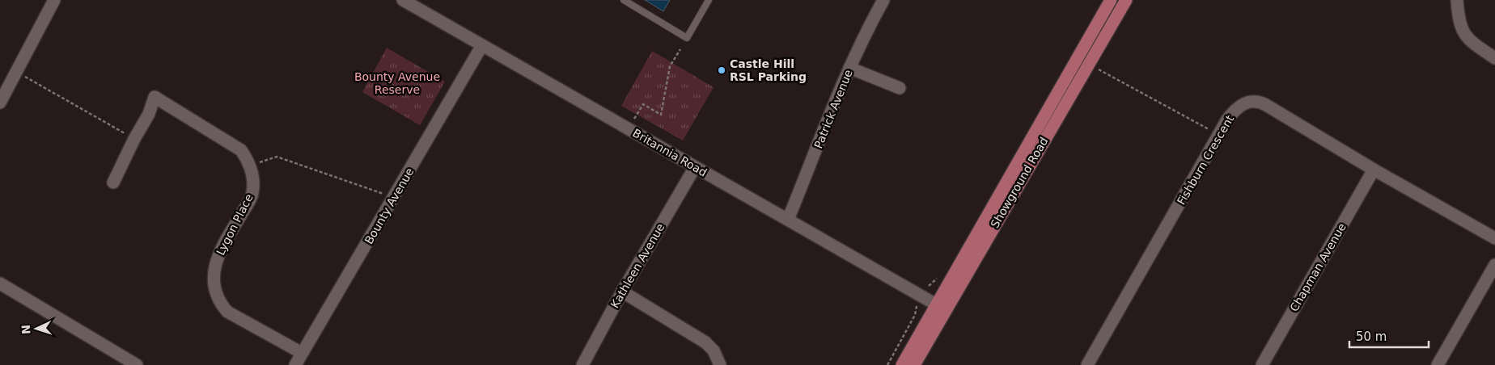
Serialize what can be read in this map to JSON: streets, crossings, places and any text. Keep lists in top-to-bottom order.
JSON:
{
  "streets": {
    "main road": ["Showground Road"],
    "street": [
      "Patrick Avenue",
      "Britannia Road",
      "Fishburn Crescent",
      "Bounty Avenue",
      "Lygon Place",
      "Kathleen Avenue",
      "Chapman Avenue"
    ]
  },
  "crossings": [
    ["Patrick Avenue", "Britannia Road"],
    ["Britannia Road", "Showground Road"],
    ["Britannia Road", "Bounty Avenue"],
    ["Britannia Road", "Kathleen Avenue"],
    ["Fishburn Crescent", "Chapman Avenue"],
    ["Bounty Avenue", "Lygon Place"]
  ],
  "parks": ["Bounty Avenue Reserve"],
  "places": ["Castle Hill RSL Parking"],
  "scale_bar": "50 m",
  "north": "left"
}
